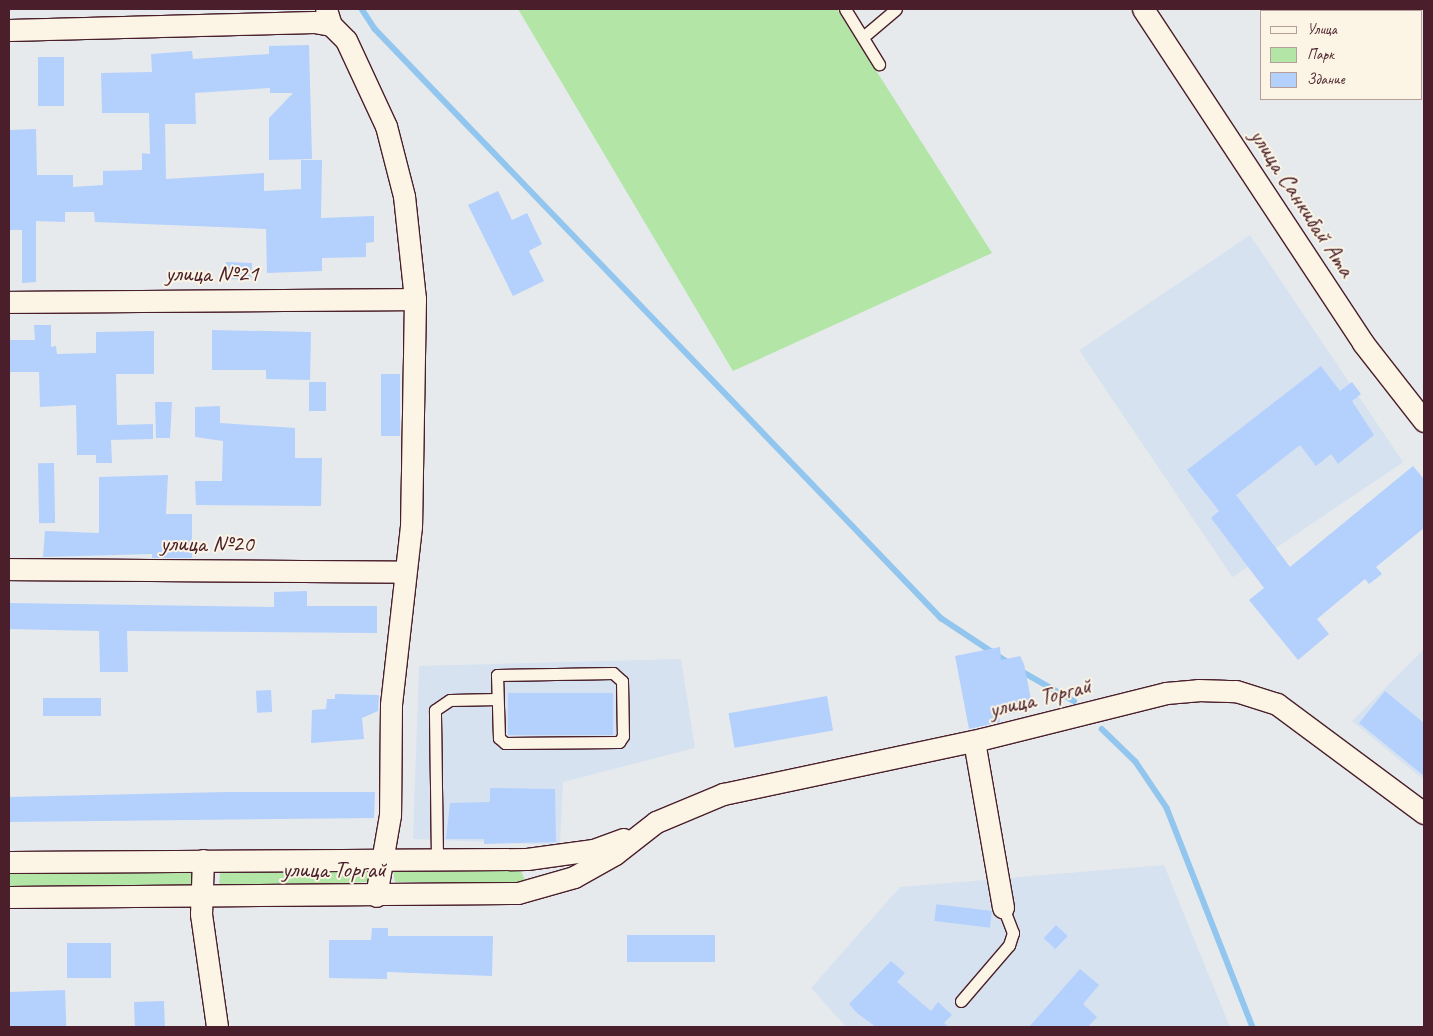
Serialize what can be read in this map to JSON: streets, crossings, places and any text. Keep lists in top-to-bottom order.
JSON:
{
  "streets": {
    "street": [
      "улица Санкибай Ата",
      "улица №21",
      "улица №20",
      "улица Торгай"
    ]
  },
  "legend": ["Улица", "Парк", "Здание"]
}
